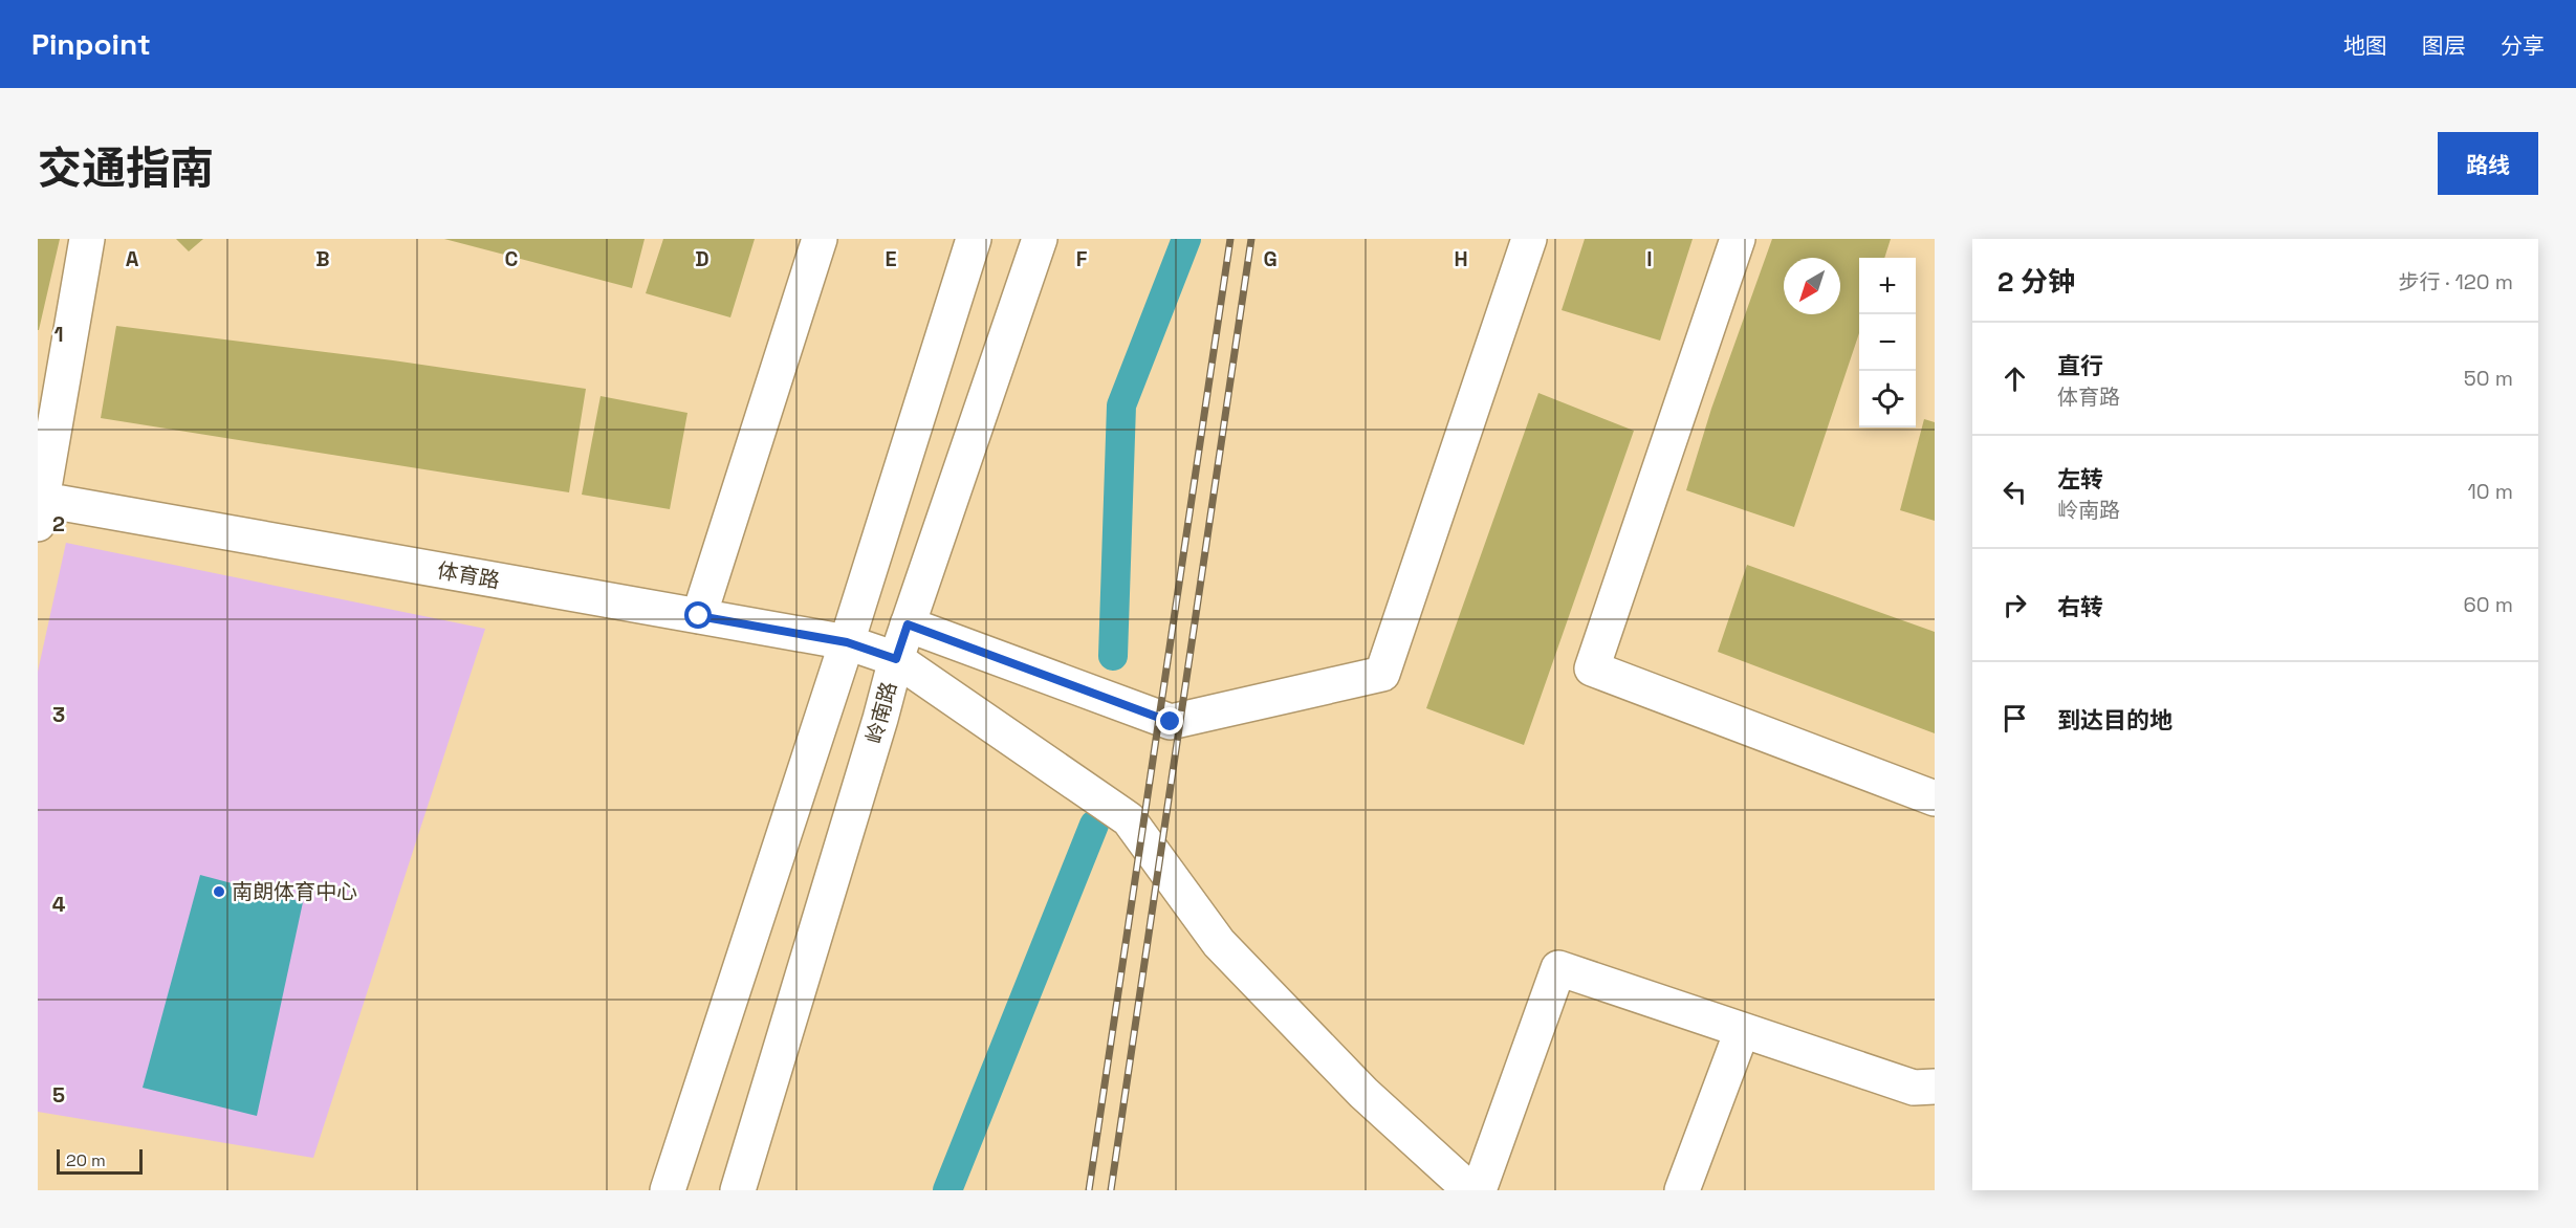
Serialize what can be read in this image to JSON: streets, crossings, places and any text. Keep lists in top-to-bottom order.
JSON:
{
  "streets": {
    "street": ["体育路", "岭南路"]
  },
  "crossings": [
    ["体育路", "岭南路"]
  ],
  "places": ["南朗体育中心"],
  "scale_bar": "20 m",
  "north": "bottom left",
  "page": {
    "header": "Pinpoint",
    "nav": ["地图", "图层", "分享"],
    "title": "交通指南",
    "buttons": "路线",
    "heading": ["2 分钟", "步行 · 120 m"],
    "map_buttons": ["+", "−"],
    "list": [
      ["直行", "体育路", "50 m"],
      ["左转", "岭南路", "10 m"],
      ["右转", "60 m"],
      "到达目的地"
    ],
    "scale": "20 m"
  },
  "grid": {
    "columns": [
      "A",
      "B",
      "C",
      "D",
      "E",
      "F",
      "G",
      "H",
      "I"
    ],
    "rows": [
      "1",
      "2",
      "3",
      "4",
      "5"
    ]
  }
}
